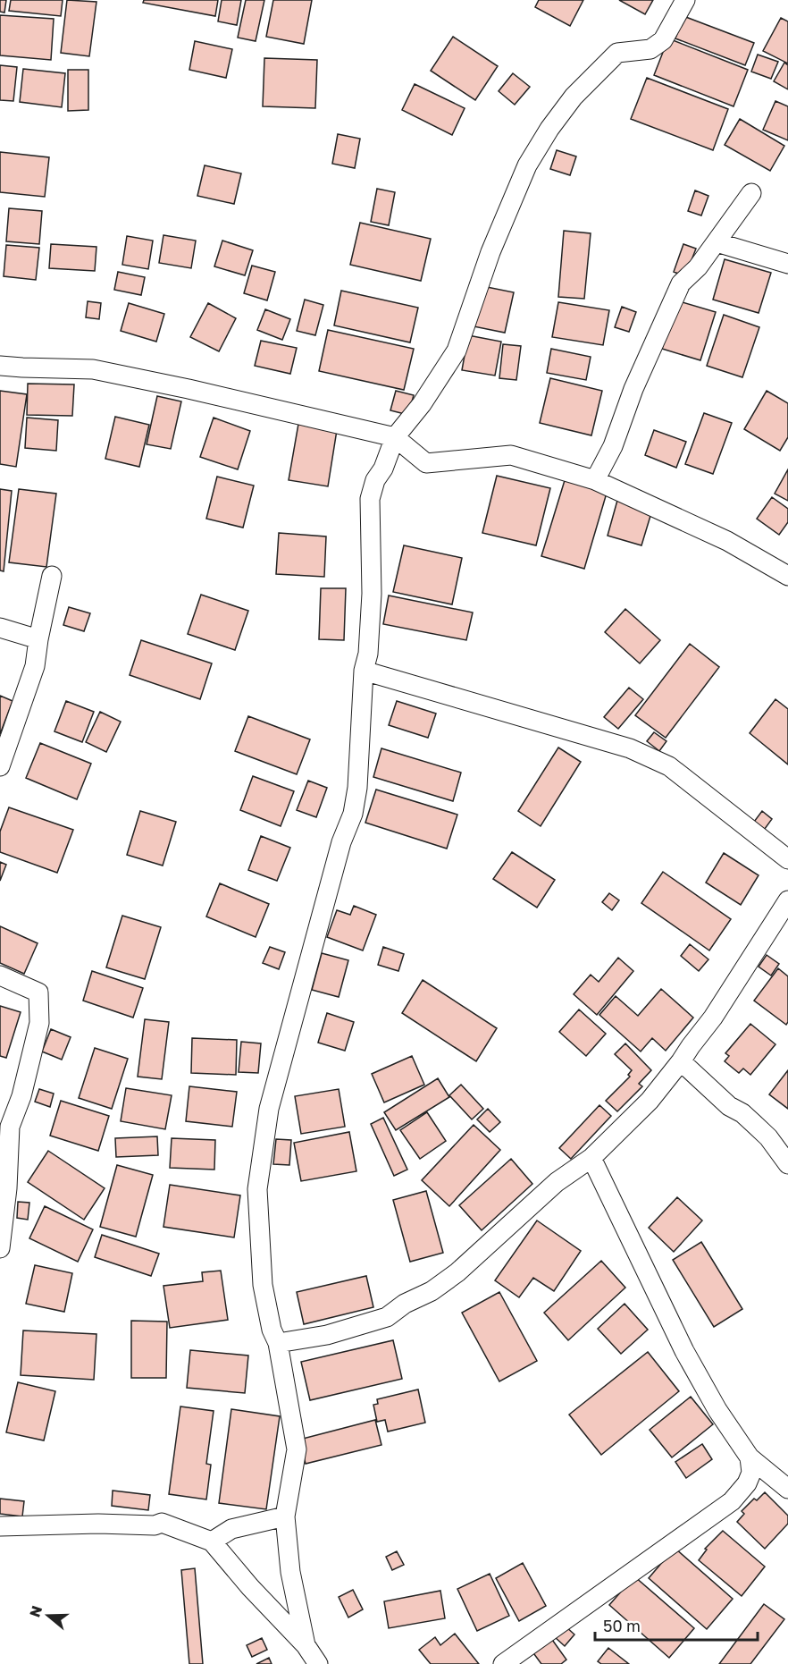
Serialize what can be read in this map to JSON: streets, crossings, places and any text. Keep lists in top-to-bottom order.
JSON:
{
  "scale_bar": "50 m",
  "north": "left"
}
